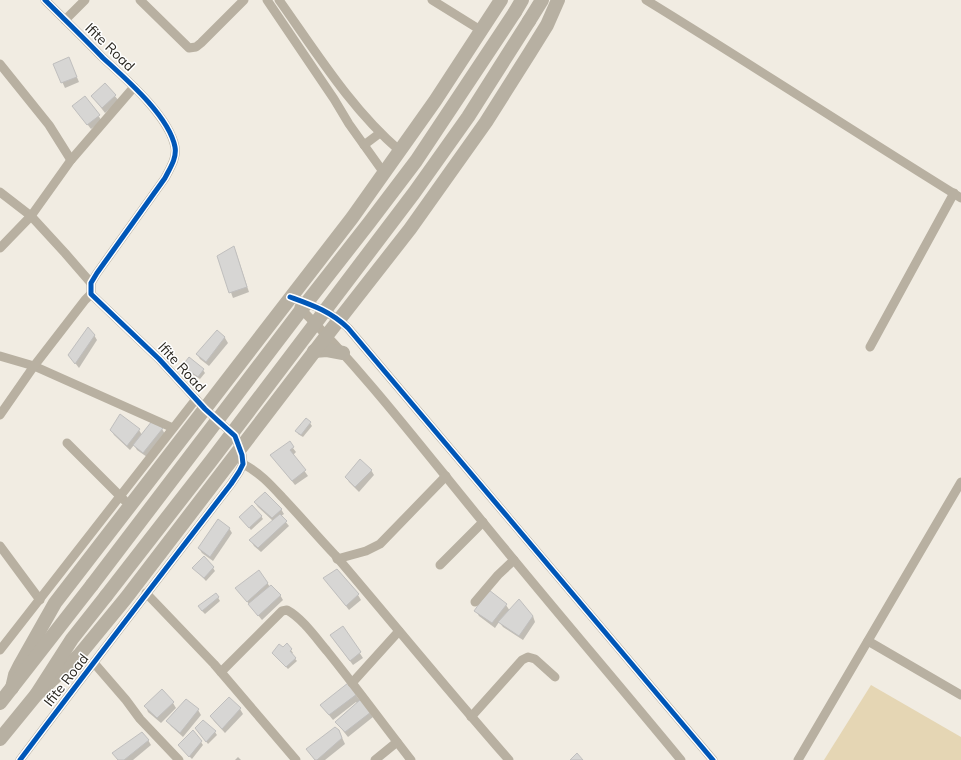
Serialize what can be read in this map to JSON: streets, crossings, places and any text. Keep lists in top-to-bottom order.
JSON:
{
  "streets": {
    "street": ["Ifite Road"]
  }
}
